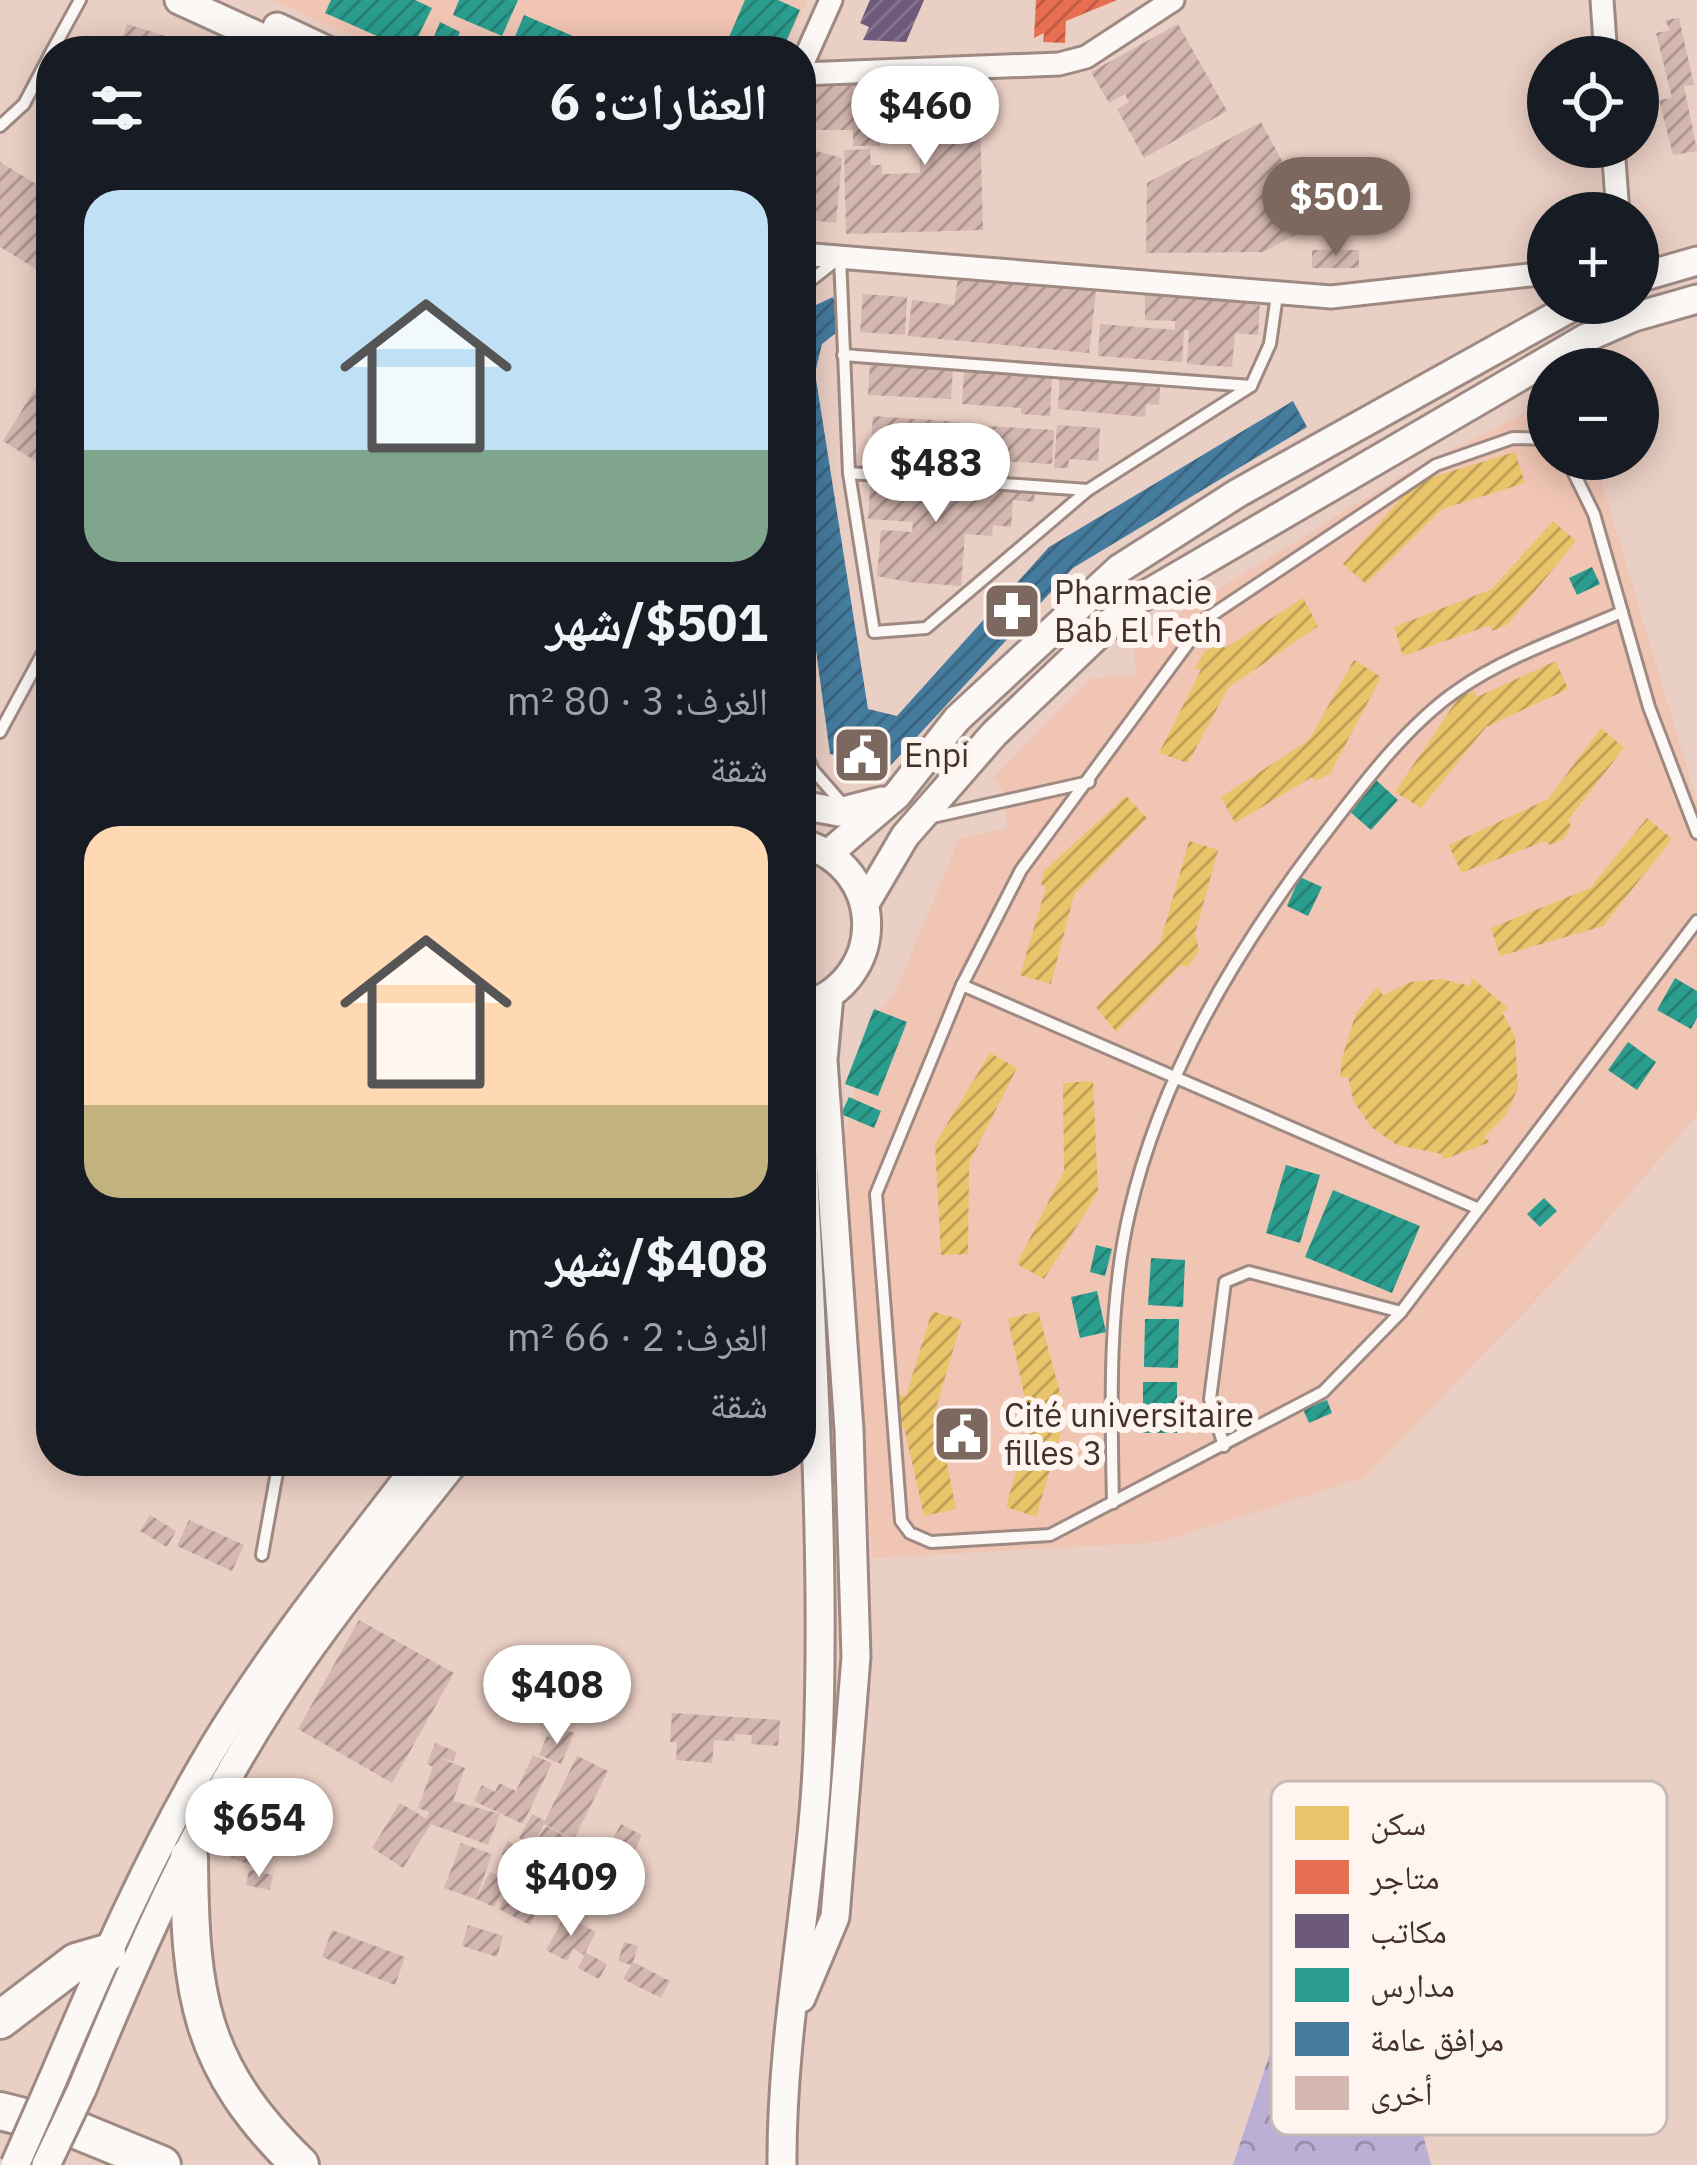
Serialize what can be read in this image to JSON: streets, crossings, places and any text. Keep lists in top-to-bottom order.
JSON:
{
  "places": {
    "pharmacy": ["Pharmacie Bab El Feth"],
    "public building": ["Enpi", "Cité universitaire filles 3"]
  },
  "legend": [
    "سكن",
    "متاجر",
    "مكاتب",
    "مدارس",
    "مرافق عامة",
    "أخرى"
  ],
  "page": {
    "map_buttons": ["+", "−"],
    "heading": "العقارات: 6",
    "price": [
      "$460",
      "$501",
      "$483",
      "$408",
      "$654",
      "$409"
    ],
    "list": [
      {
        "name": "$501/شهر",
        "note": "الغرف: 3 · 80 m² · شقة"
      },
      {
        "name": "$408/شهر",
        "note": "الغرف: 2 · 66 m² · شقة"
      }
    ]
  }
}
